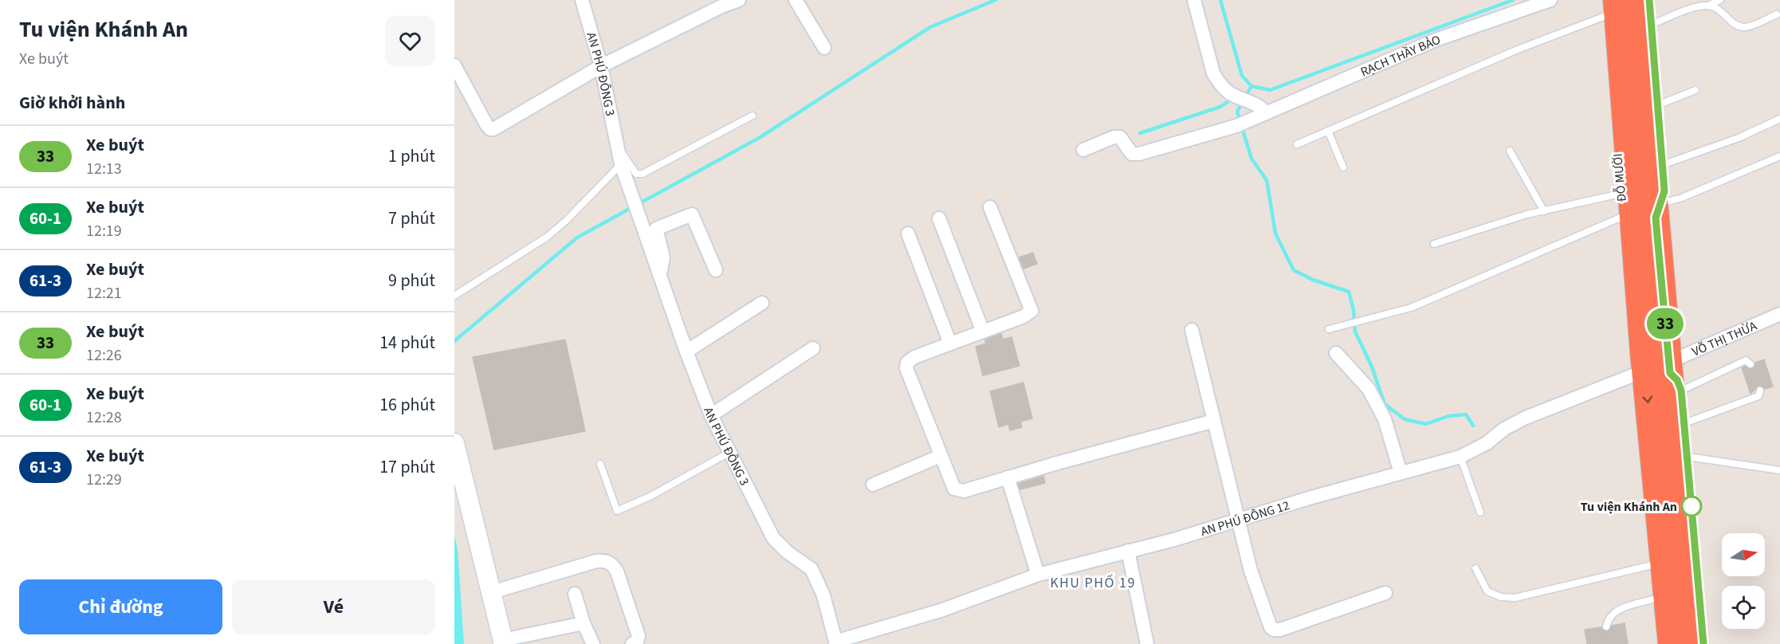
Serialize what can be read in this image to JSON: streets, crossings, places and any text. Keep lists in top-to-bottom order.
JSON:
{
  "streets": {
    "highway": ["ĐỖ MƯỜI"],
    "street": [
      "RẠCH THẦY BẢO",
      "AN PHÚ ĐÔNG 3",
      "VÕ THỊ THỪA",
      "AN PHÚ ĐÔNG 12"
    ]
  },
  "crossings": [
    ["AN PHÚ ĐÔNG 3", "AN PHÚ ĐÔNG 12"],
    ["ĐỖ MƯỜI", "AN PHÚ ĐÔNG 12"]
  ],
  "districts": ["KHU PHỐ 19"],
  "places": ["Tu viện Khánh An"],
  "lines": ["bus line 33"],
  "north": "right",
  "page": {
    "heading": [
      ["Tu viện Khánh An", "Xe buýt"],
      "Giờ khởi hành"
    ],
    "on_map": "33",
    "list": [
      {
        "mark": "33",
        "name": "Xe buýt",
        "note": "12:13",
        "value": "1 phút"
      },
      {
        "mark": "60-1",
        "name": "Xe buýt",
        "note": "12:19",
        "value": "7 phút"
      },
      {
        "mark": "61-3",
        "name": "Xe buýt",
        "note": "12:21",
        "value": "9 phút"
      },
      {
        "mark": "33",
        "name": "Xe buýt",
        "note": "12:26",
        "value": "14 phút"
      },
      {
        "mark": "60-1",
        "name": "Xe buýt",
        "note": "12:28",
        "value": "16 phút"
      },
      {
        "mark": "61-3",
        "name": "Xe buýt",
        "note": "12:29",
        "value": "17 phút"
      }
    ],
    "buttons": ["Chỉ đường", "Vé"]
  }
}
